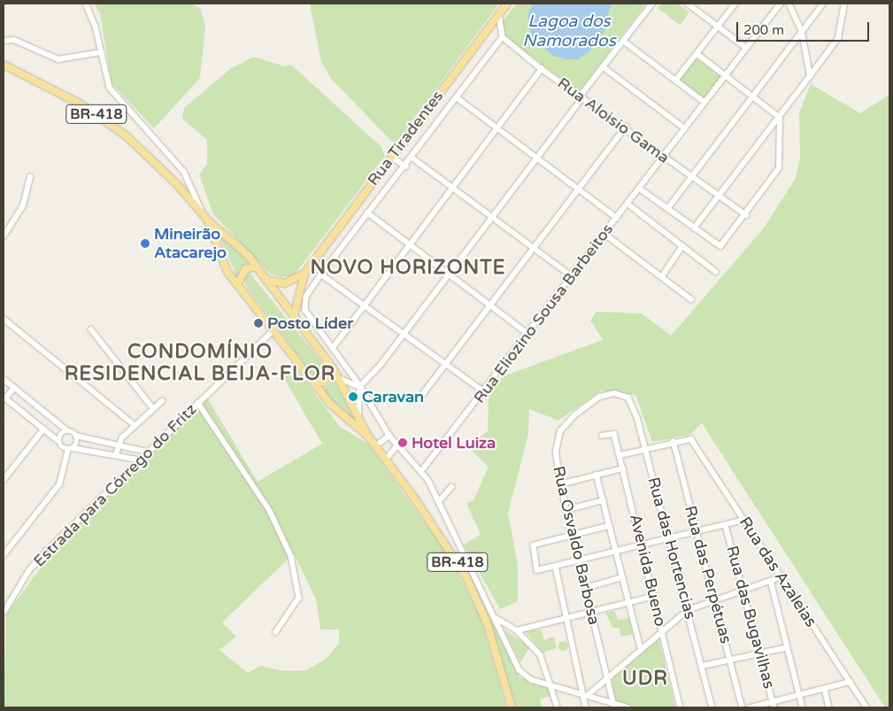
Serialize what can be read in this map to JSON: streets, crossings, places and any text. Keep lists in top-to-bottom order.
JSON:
{
  "streets": {
    "main road": ["BR-418", "Rua Tiradentes"],
    "street": [
      "Rua Aloisio Gama",
      "Rua Eliozino Sousa Barbeitos",
      "Estrada para Córrego do Fritz",
      "Rua Osvaldo Barbosa",
      "Rua das Hortencias",
      "Avenida Bueno",
      "Rua das Azaleias",
      "Rua das Perpétuas",
      "Rua das Bugavilhas"
    ]
  },
  "crossings": [
    ["BR-418", "Rua Tiradentes"],
    ["BR-418", "Estrada para Córrego do Fritz"],
    ["Rua Aloisio Gama", "Rua Eliozino Sousa Barbeitos"],
    ["Rua Osvaldo Barbosa", "Rua das Hortencias"],
    ["Rua das Azaleias", "Rua das Perpétuas"]
  ],
  "districts": ["NOVO HORIZONTE", "CONDOMÍNIO RESIDENCIAL BEIJA-FLOR", "UDR"],
  "water": ["Lagoa dos Namorados"],
  "places": [
    "Mineirão Atacarejo",
    "Posto Líder",
    "Caravan",
    "Hotel Luiza"
  ],
  "scale_bar": "200 m"
}
